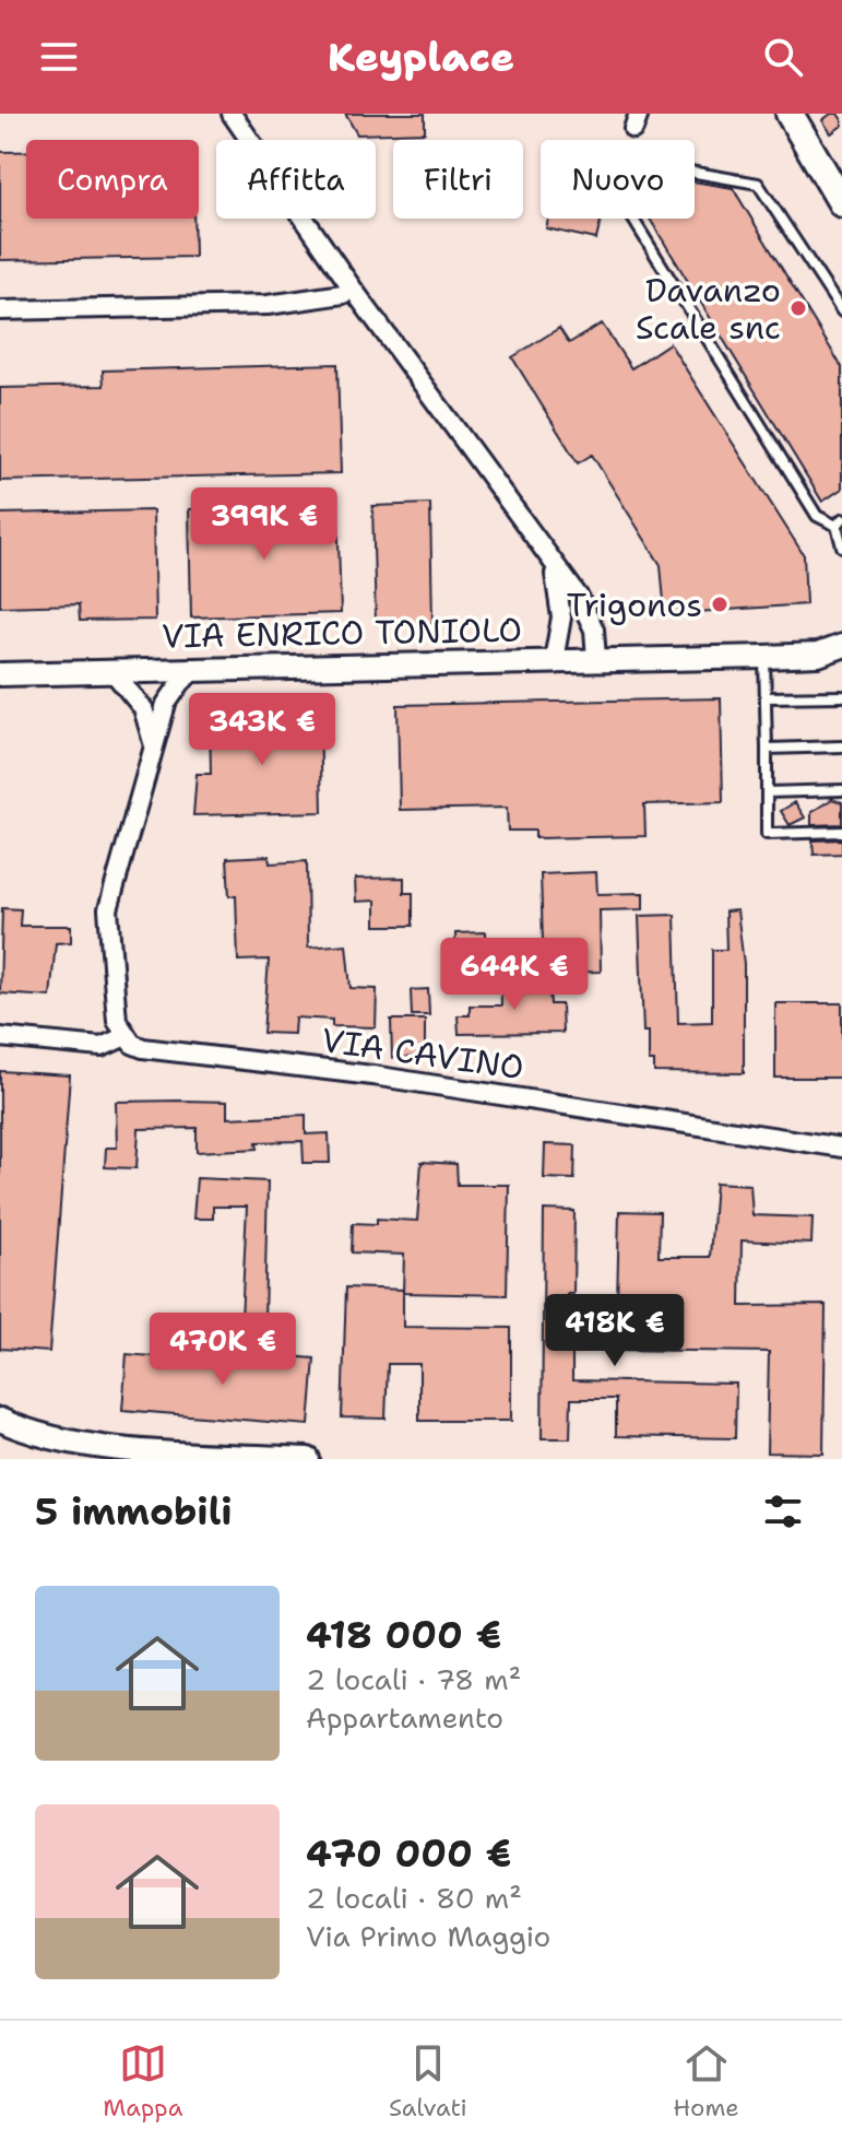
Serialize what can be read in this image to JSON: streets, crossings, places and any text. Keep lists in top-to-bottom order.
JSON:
{
  "streets": {
    "street": ["VIA ENRICO TONIOLO", "VIA CAVINO"]
  },
  "places": ["Davanzo Scale snc", "Trigonos"],
  "page": {
    "header": "Keyplace",
    "chip": [
      "Compra",
      "Affitta",
      "Filtri",
      "Nuovo"
    ],
    "price": [
      "399K €",
      "343K €",
      "644K €",
      "418K €",
      "470K €"
    ],
    "heading": "5 immobili",
    "list": [
      {
        "name": "418 000 €",
        "note": "2 locali · 78 m² · Appartamento"
      },
      {
        "name": "470 000 €",
        "note": "2 locali · 80 m² · Via Primo Maggio"
      }
    ],
    "tabs": ["Mappa", "Salvati", "Home"]
  }
}
